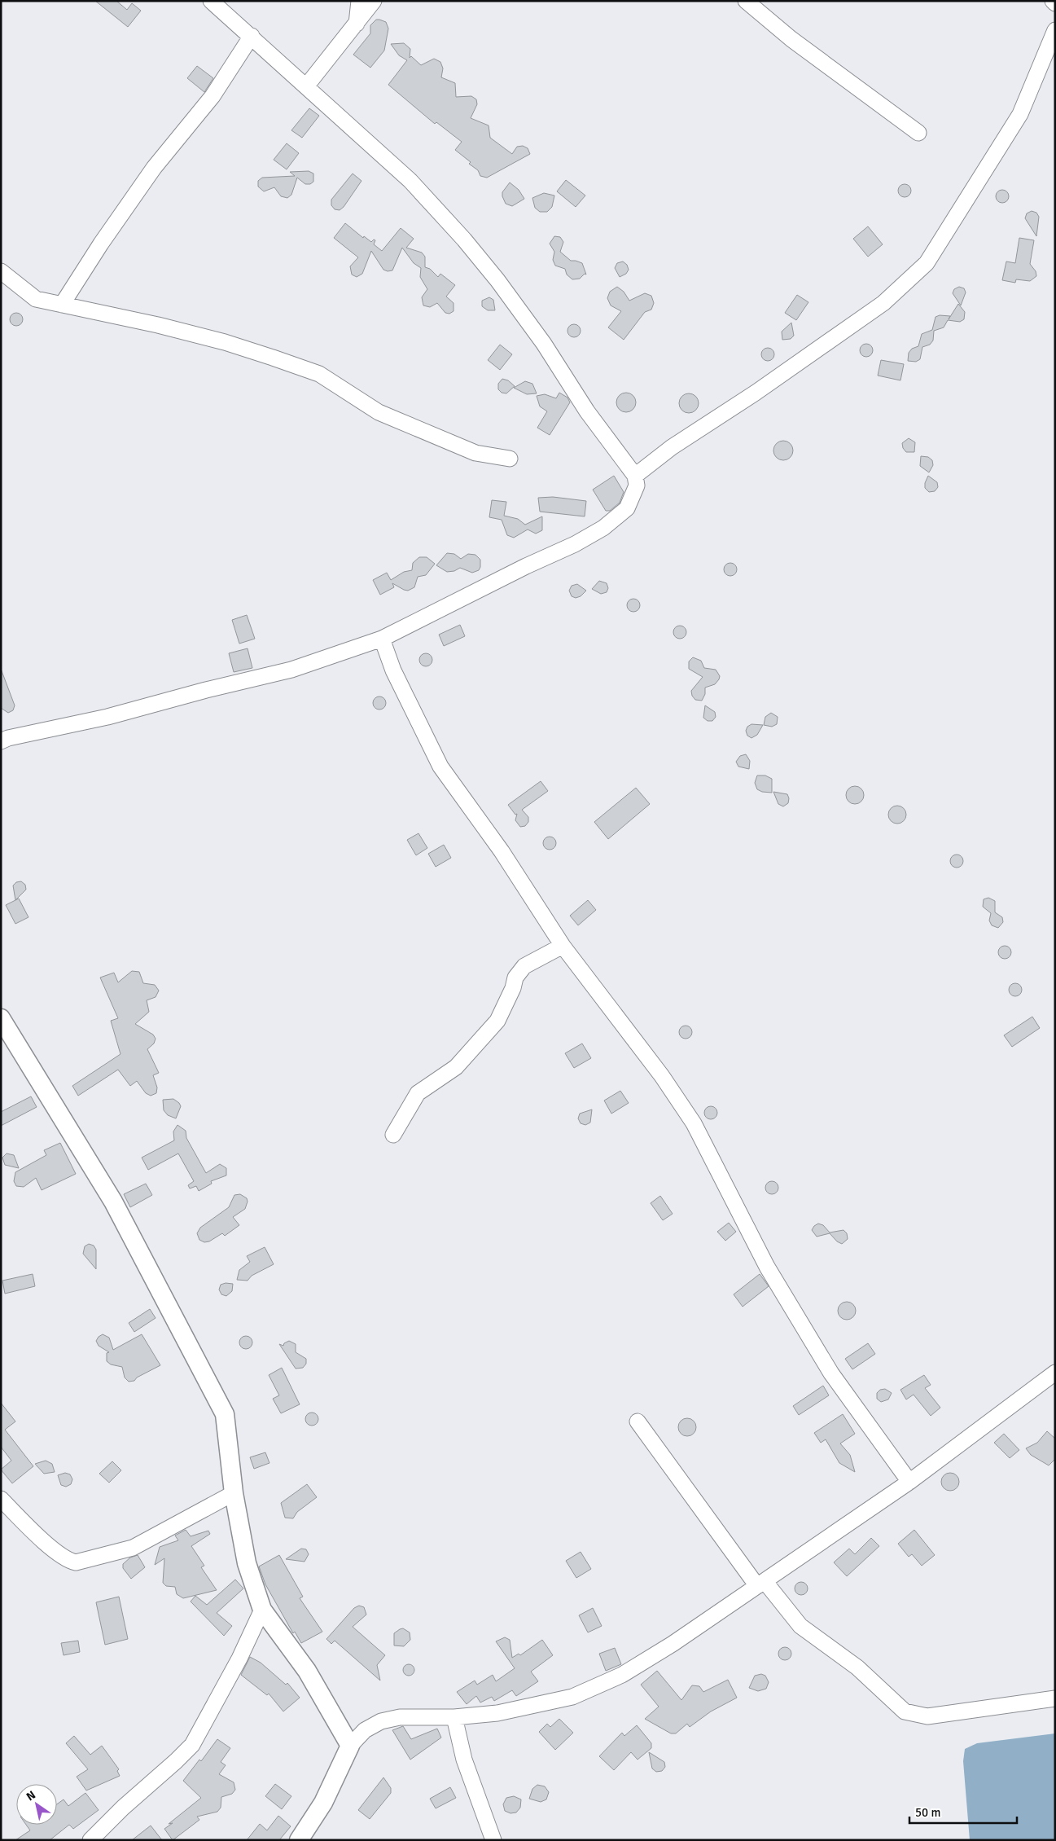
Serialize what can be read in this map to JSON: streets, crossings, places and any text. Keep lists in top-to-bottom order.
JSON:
{
  "scale_bar": "50 m",
  "north": "top left"
}
